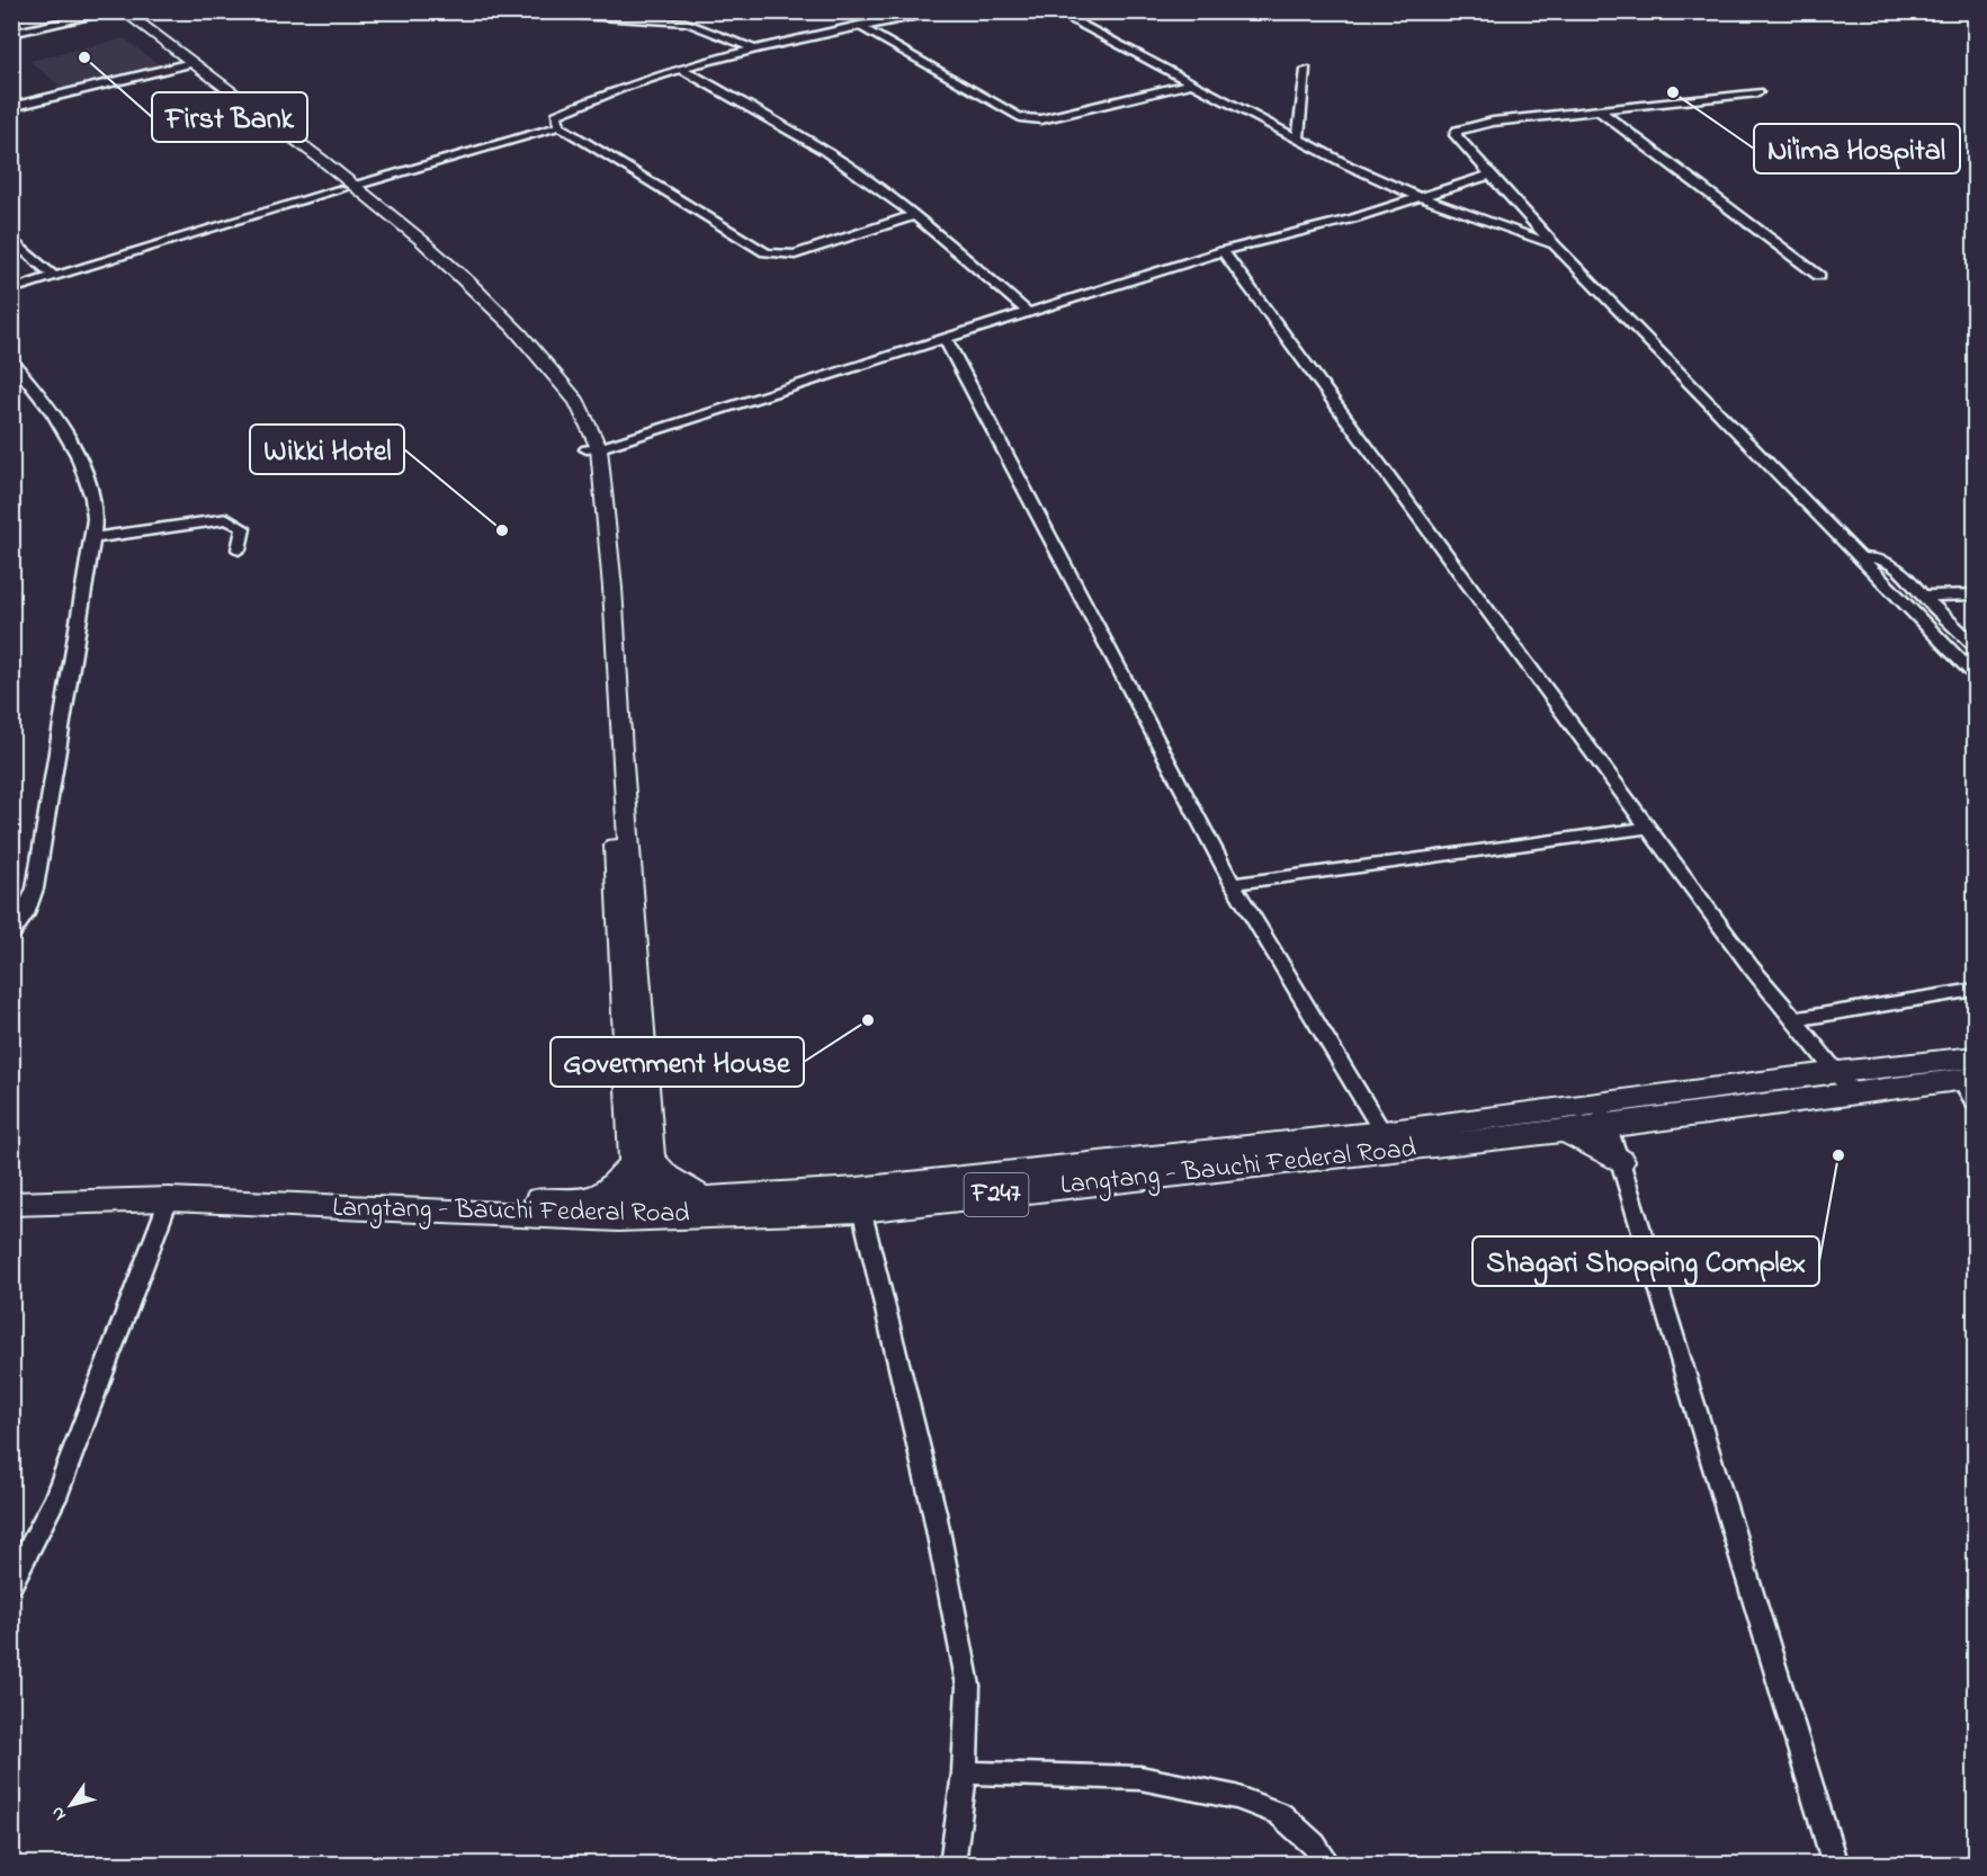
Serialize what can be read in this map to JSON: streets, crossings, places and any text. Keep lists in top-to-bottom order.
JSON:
{
  "streets": {
    "main road": ["Langtang - Bauchi Federal Road", "F247"]
  },
  "places": [
    "First Bank",
    "Ni'ima Hospital",
    "Wikki Hotel",
    "Government House",
    "Shagari Shopping Complex"
  ],
  "north": "bottom left"
}
